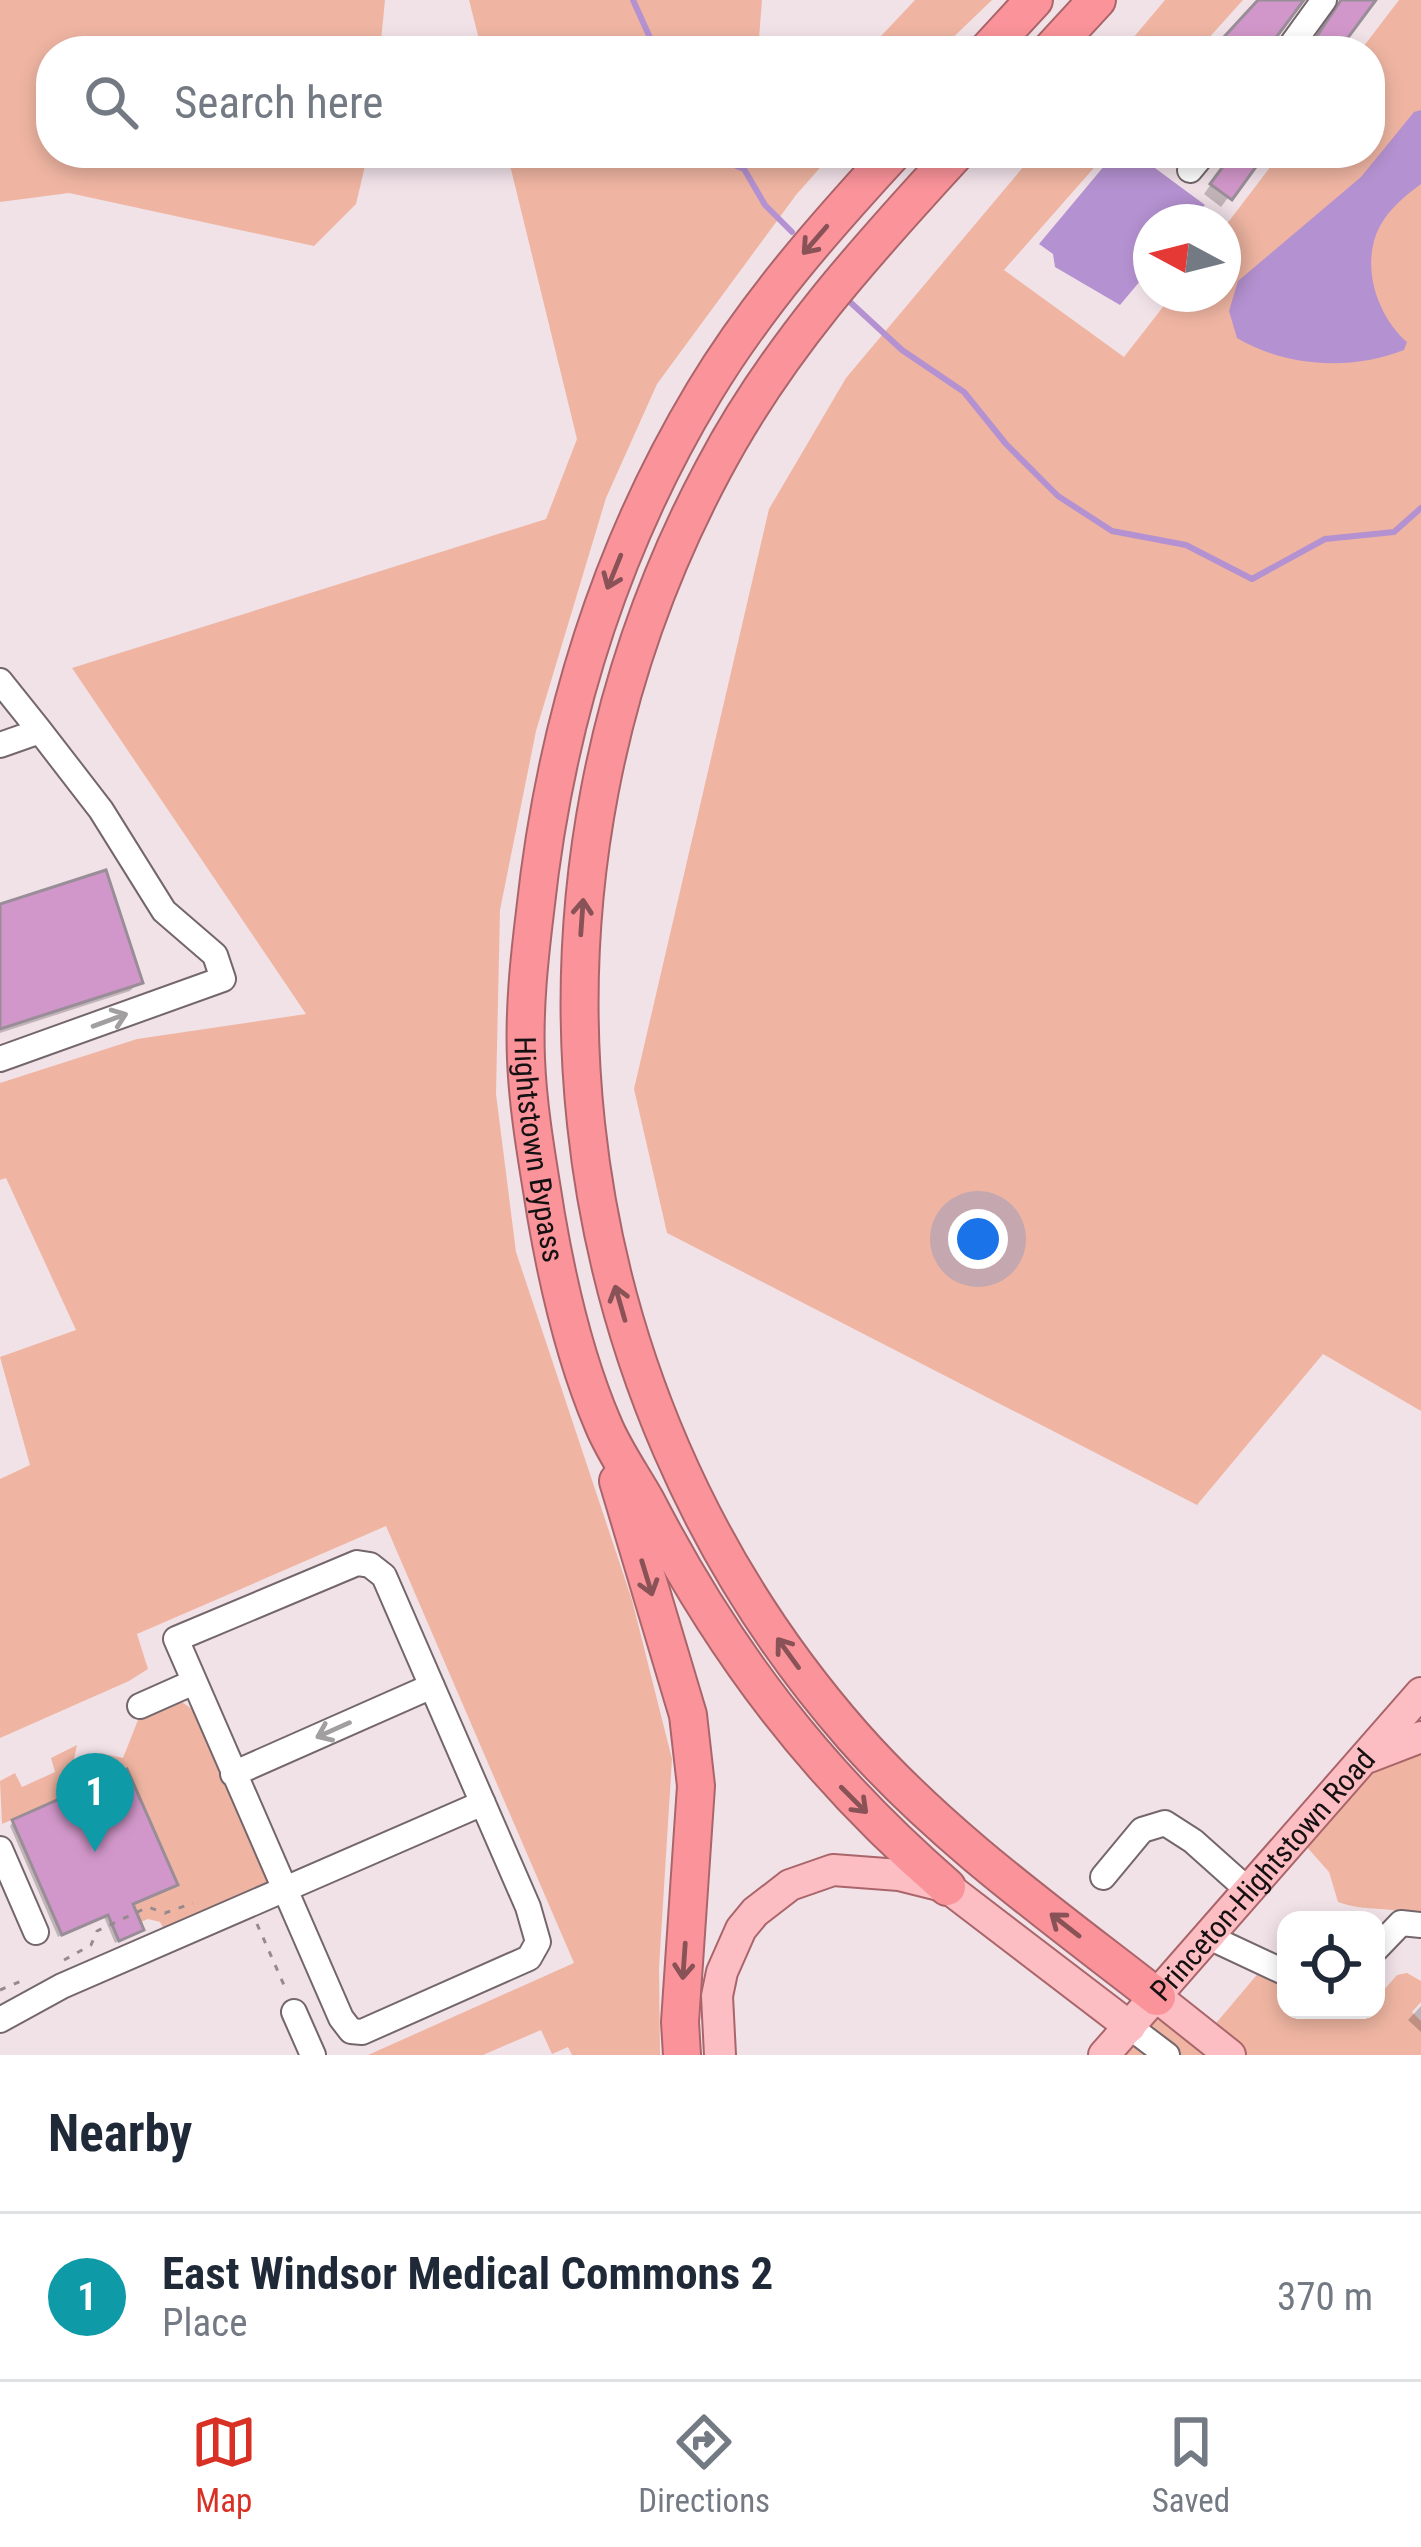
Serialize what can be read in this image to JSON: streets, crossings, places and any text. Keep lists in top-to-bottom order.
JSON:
{
  "streets": {
    "highway": ["Hightstown Bypass"],
    "main road": ["Princeton-Hightstown Road"]
  },
  "crossings": [
    ["Hightstown Bypass", "Princeton-Hightstown Road"]
  ],
  "north": "left",
  "page": {
    "search": "Search here",
    "pins": "1",
    "heading": "Nearby",
    "list": [
      {
        "mark": "1",
        "name": "East Windsor Medical Commons 2",
        "note": "Place",
        "value": "370 m"
      }
    ],
    "nav": ["Map", "Directions", "Saved"]
  }
}
